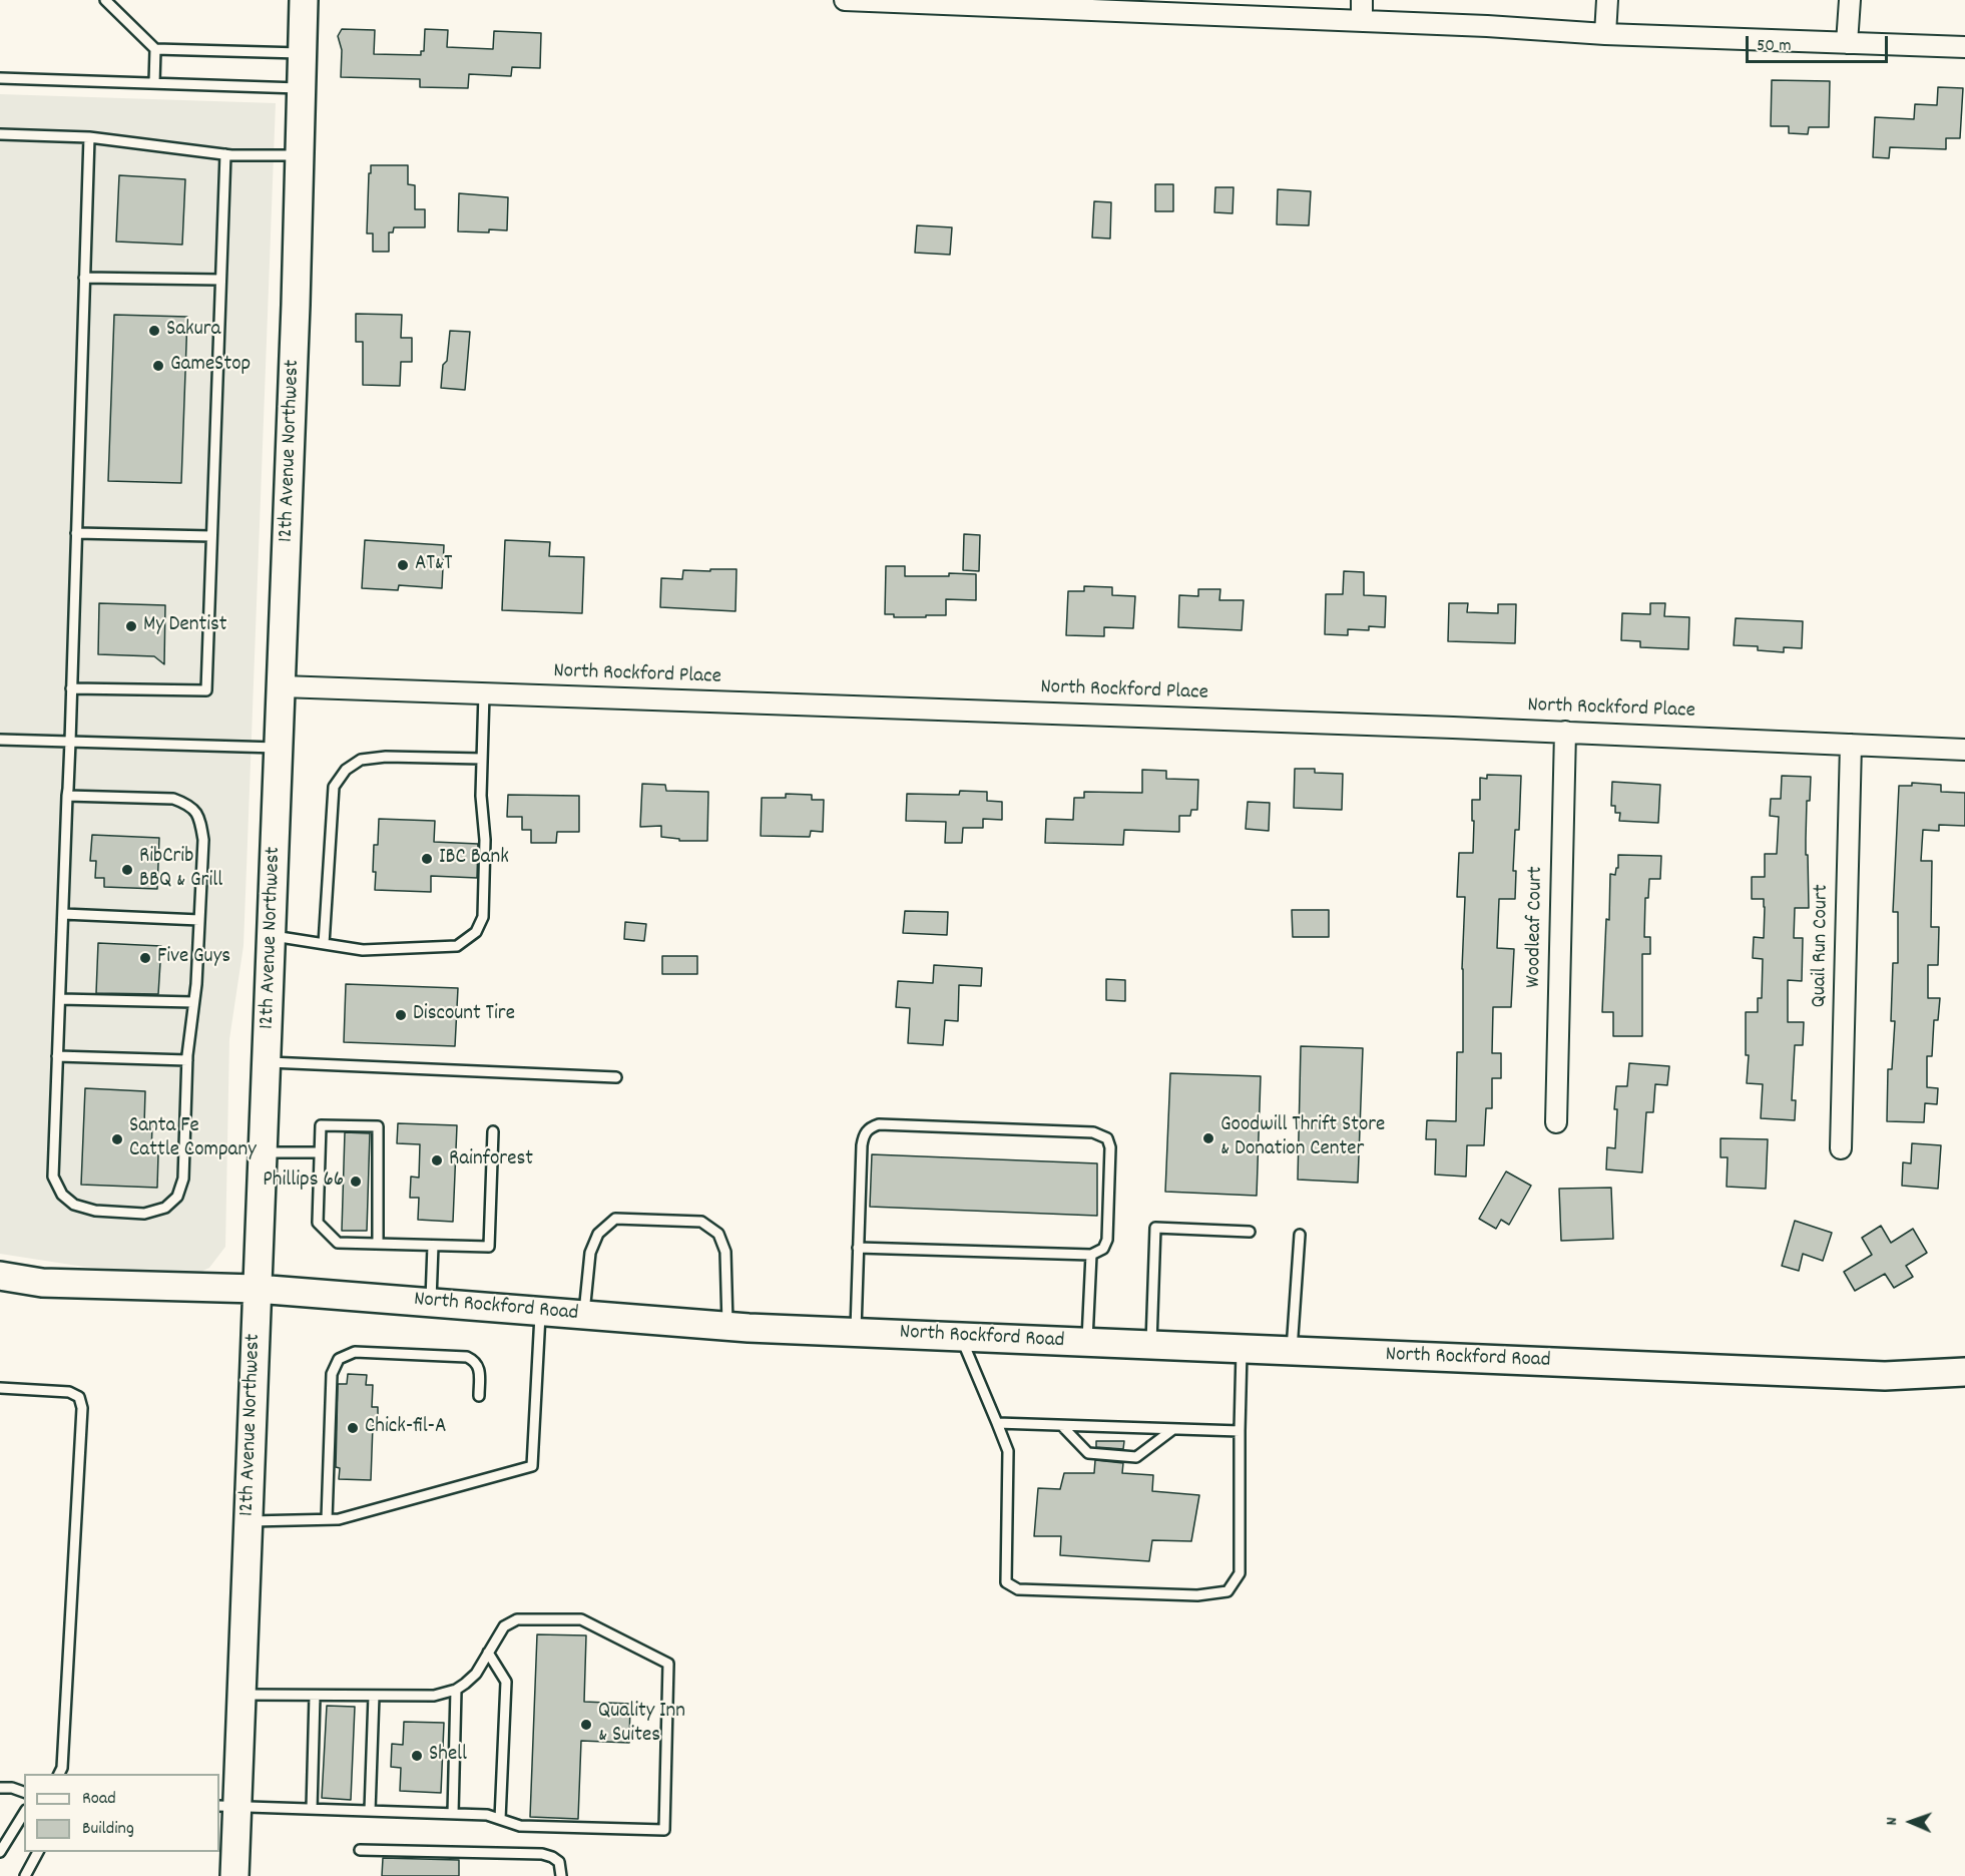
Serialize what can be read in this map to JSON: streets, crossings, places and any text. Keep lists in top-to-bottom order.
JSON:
{
  "streets": {
    "street": [
      "12th Avenue Northwest",
      "North Rockford Place",
      "Woodleaf Court",
      "Quail Run Court",
      "North Rockford Road"
    ]
  },
  "crossings": [
    ["12th Avenue Northwest", "North Rockford Place"],
    ["12th Avenue Northwest", "North Rockford Road"],
    ["North Rockford Place", "Woodleaf Court"],
    ["North Rockford Place", "Quail Run Court"]
  ],
  "places": [
    "Sakura",
    "GameStop",
    "AT&T",
    "My Dentist",
    "IBC Bank",
    "RibCrib BBQ & Grill",
    "Five Guys",
    "Discount Tire",
    "Goodwill Thrift Store & Donation Center",
    "Santa Fe Cattle Company",
    "Rainforest",
    "Phillips 66",
    "Chick-fil-A",
    "Quality Inn & Suites",
    "Shell"
  ],
  "legend": ["Road", "Building"],
  "scale_bar": "50 m",
  "north": "left"
}
